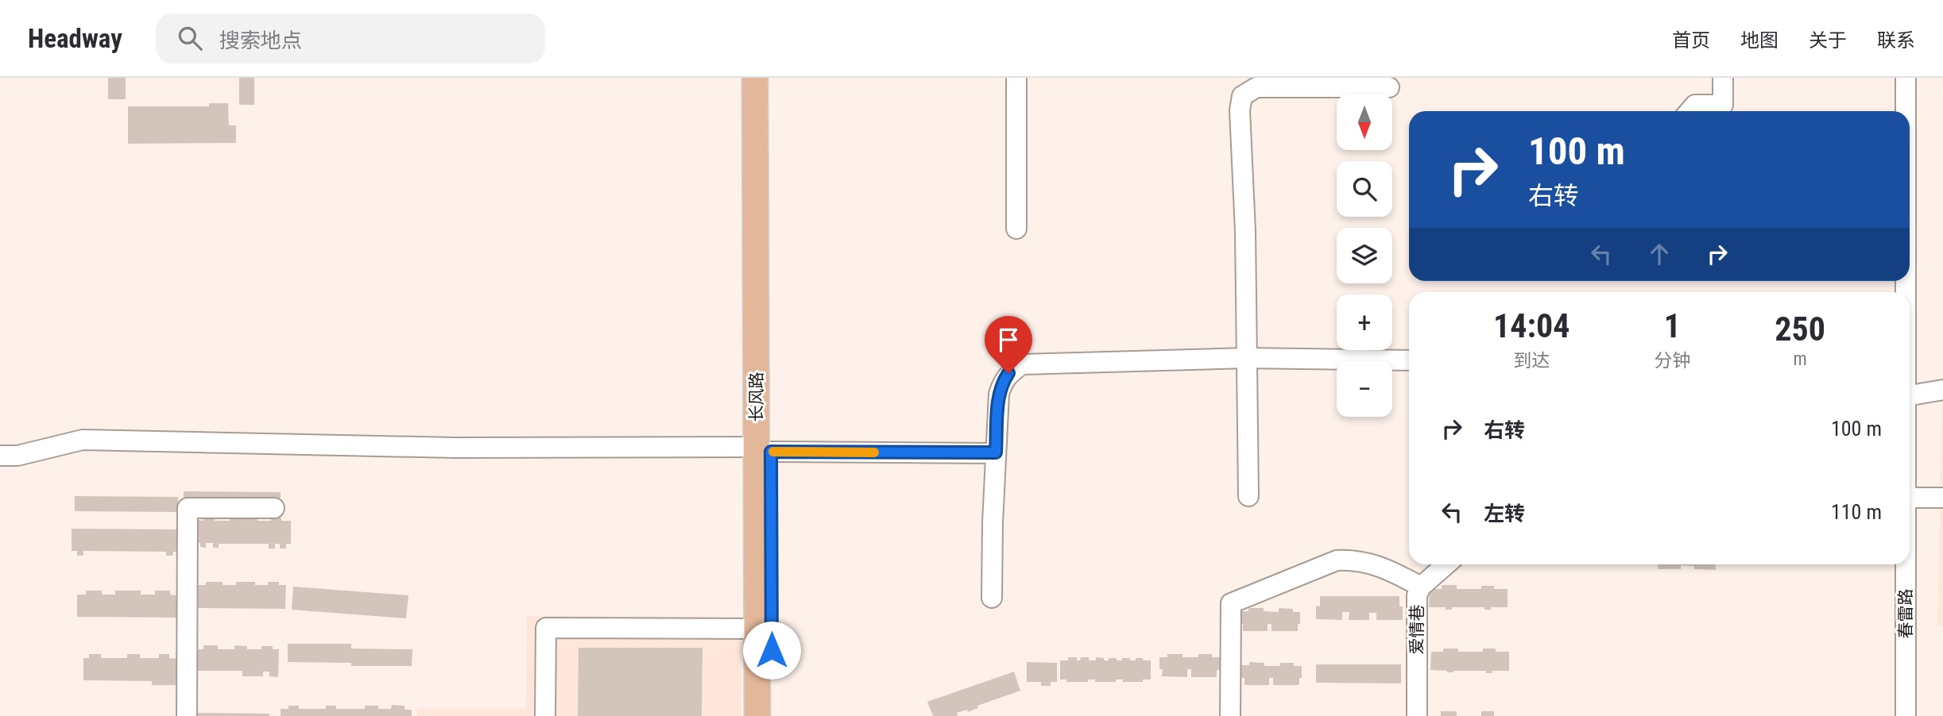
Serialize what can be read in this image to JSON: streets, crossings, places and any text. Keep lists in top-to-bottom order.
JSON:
{
  "streets": {
    "main road": ["长风路"],
    "street": ["春雷路", "爱情巷"]
  },
  "north": "bottom",
  "page": {
    "header": "Headway",
    "search": "搜索地点",
    "nav": [
      "首页",
      "地图",
      "关于",
      "联系"
    ],
    "map_buttons": ["+", "−"],
    "turn": ["100 m", "右转"],
    "eta": [
      "14:04",
      "到达",
      "1",
      "分钟",
      "250",
      "m"
    ],
    "list": [
      {
        "name": "右转",
        "value": "100 m"
      },
      {
        "name": "左转",
        "value": "110 m"
      }
    ]
  }
}
